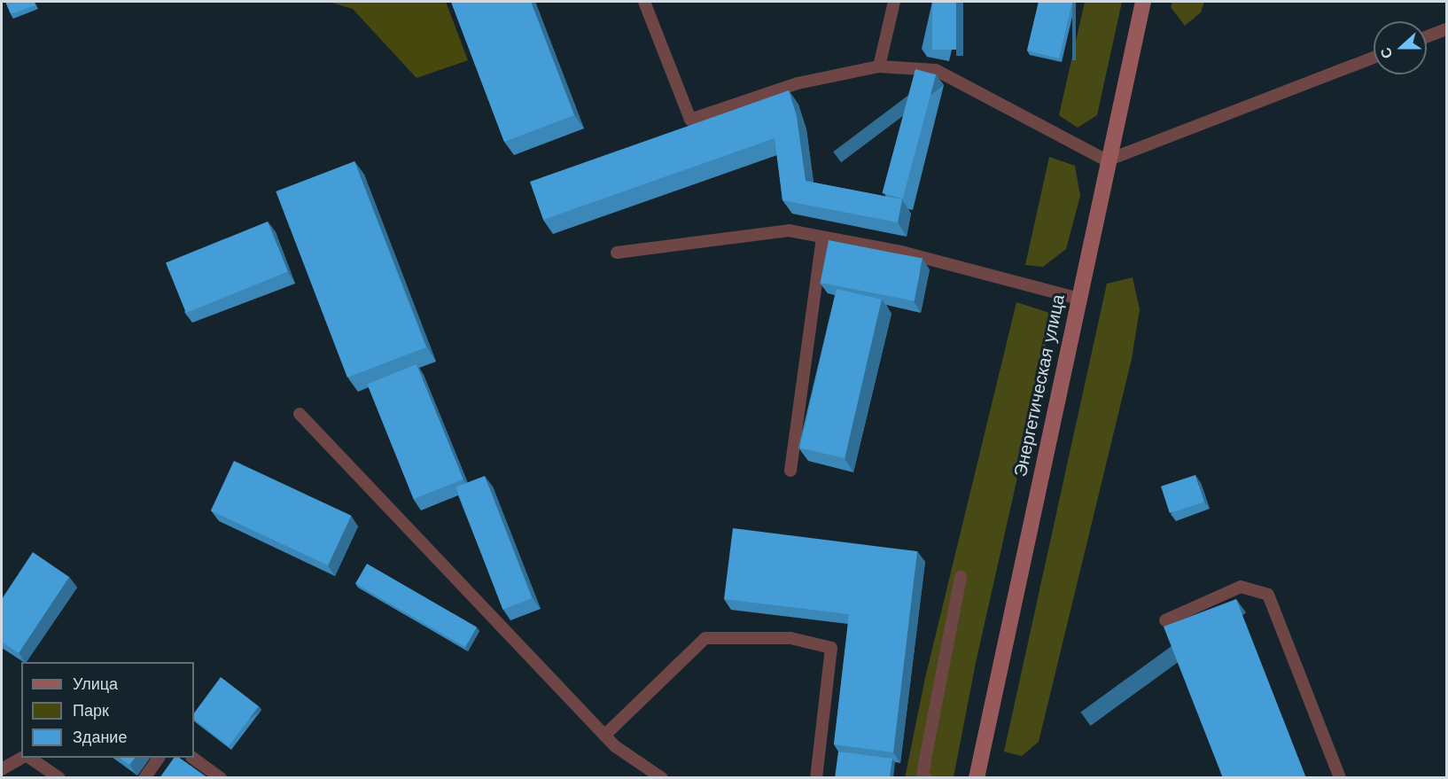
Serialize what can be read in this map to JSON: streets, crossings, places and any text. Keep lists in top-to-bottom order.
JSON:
{
  "streets": {
    "street": ["Энергетическая улица"]
  },
  "legend": ["Улица", "Парк", "Здание"],
  "north": "left"
}
